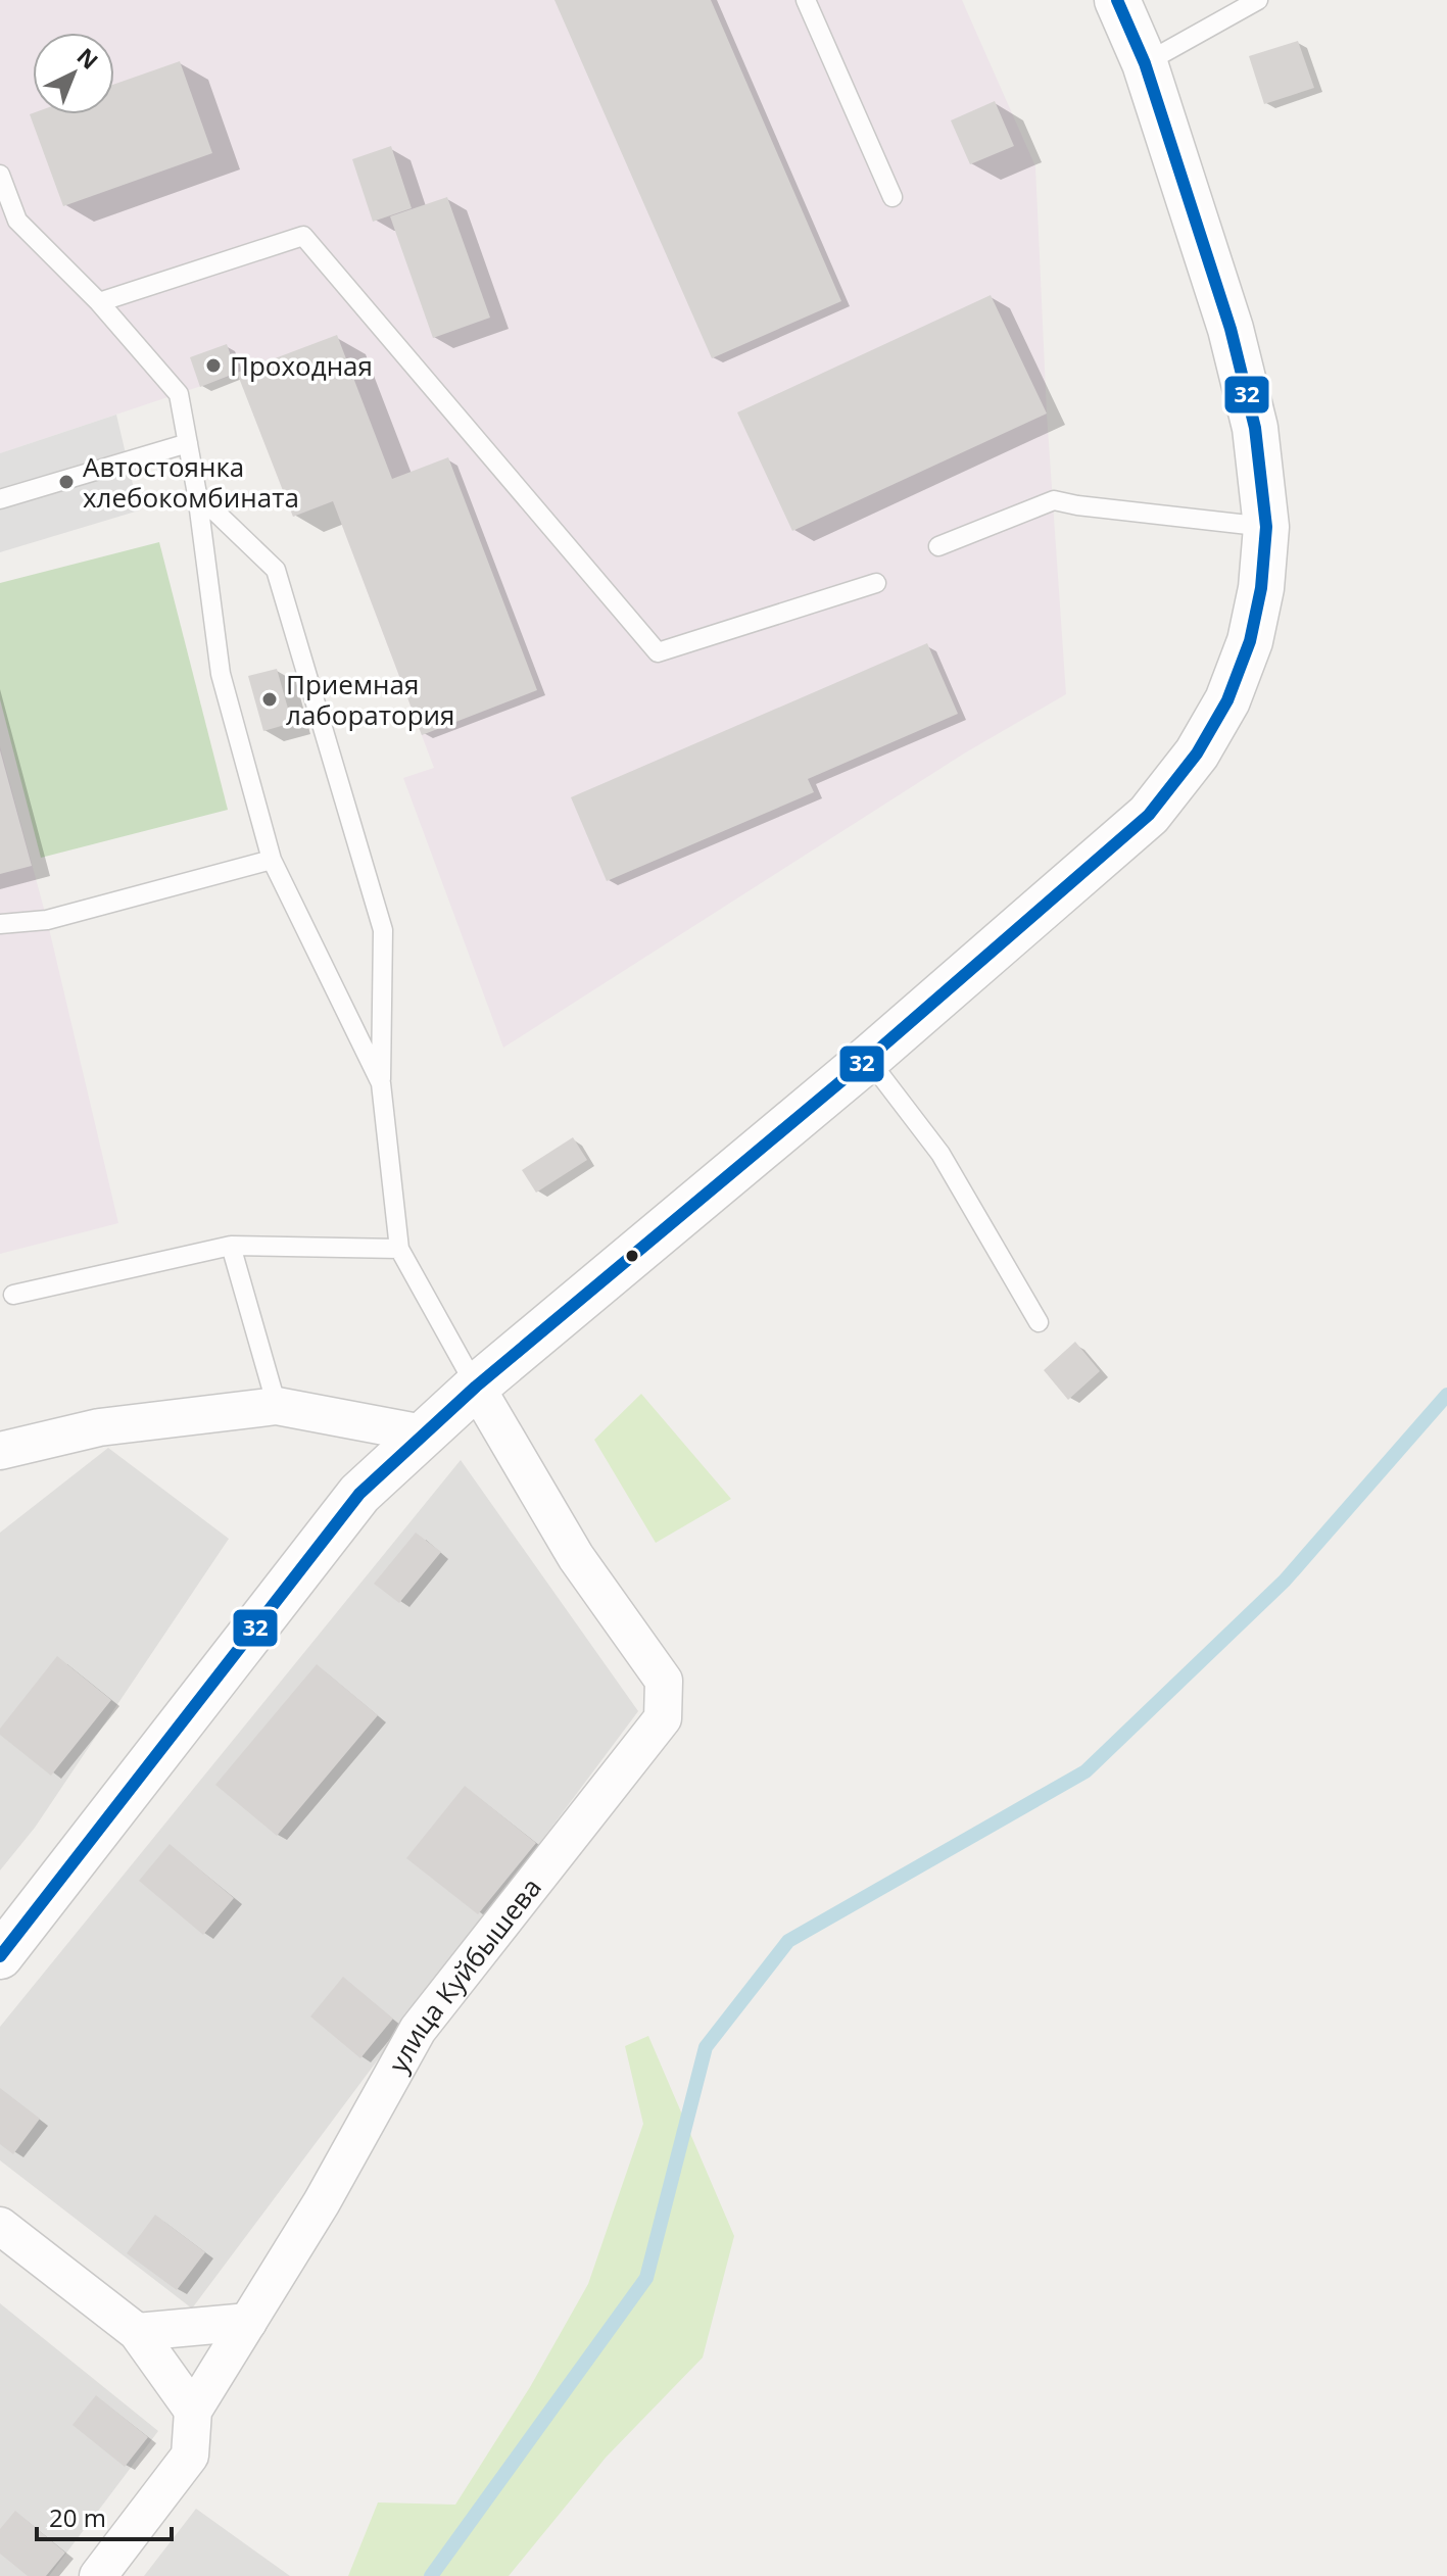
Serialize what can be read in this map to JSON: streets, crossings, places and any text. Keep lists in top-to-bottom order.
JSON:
{
  "streets": {
    "street": ["улица Куйбышева"]
  },
  "places": ["Проходная", "Автостоянка хлебокомбината", "Приемная лаборатория"],
  "lines": ["transit line 32"],
  "scale_bar": "20 m",
  "north": "top right"
}
